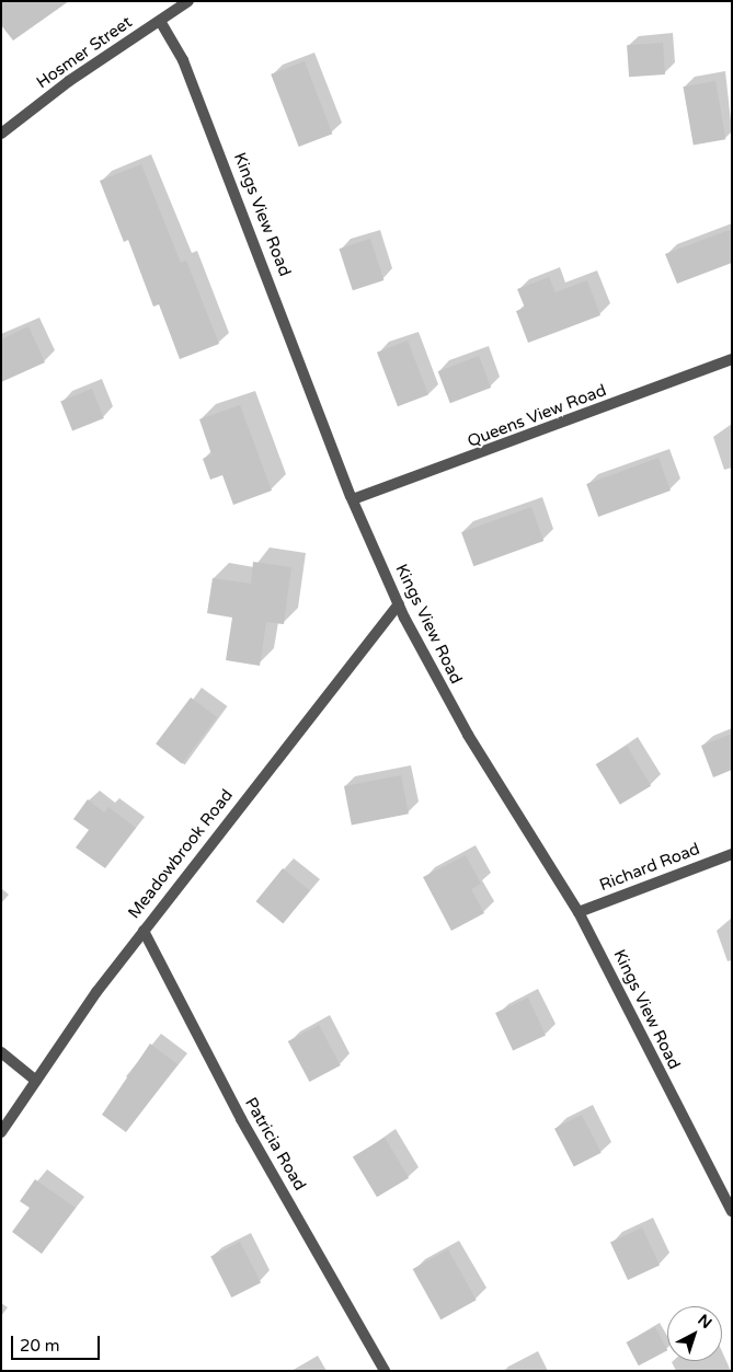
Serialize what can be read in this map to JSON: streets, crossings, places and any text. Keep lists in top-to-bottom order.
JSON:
{
  "streets": {
    "street": [
      "Hosmer Street",
      "Kings View Road",
      "Queens View Road",
      "Meadowbrook Road",
      "Richard Road",
      "Patricia Road"
    ]
  },
  "crossings": [
    ["Hosmer Street", "Kings View Road"],
    ["Kings View Road", "Queens View Road"],
    ["Kings View Road", "Meadowbrook Road"],
    ["Kings View Road", "Richard Road"],
    ["Meadowbrook Road", "Patricia Road"]
  ],
  "scale_bar": "20 m",
  "north": "top right"
}
